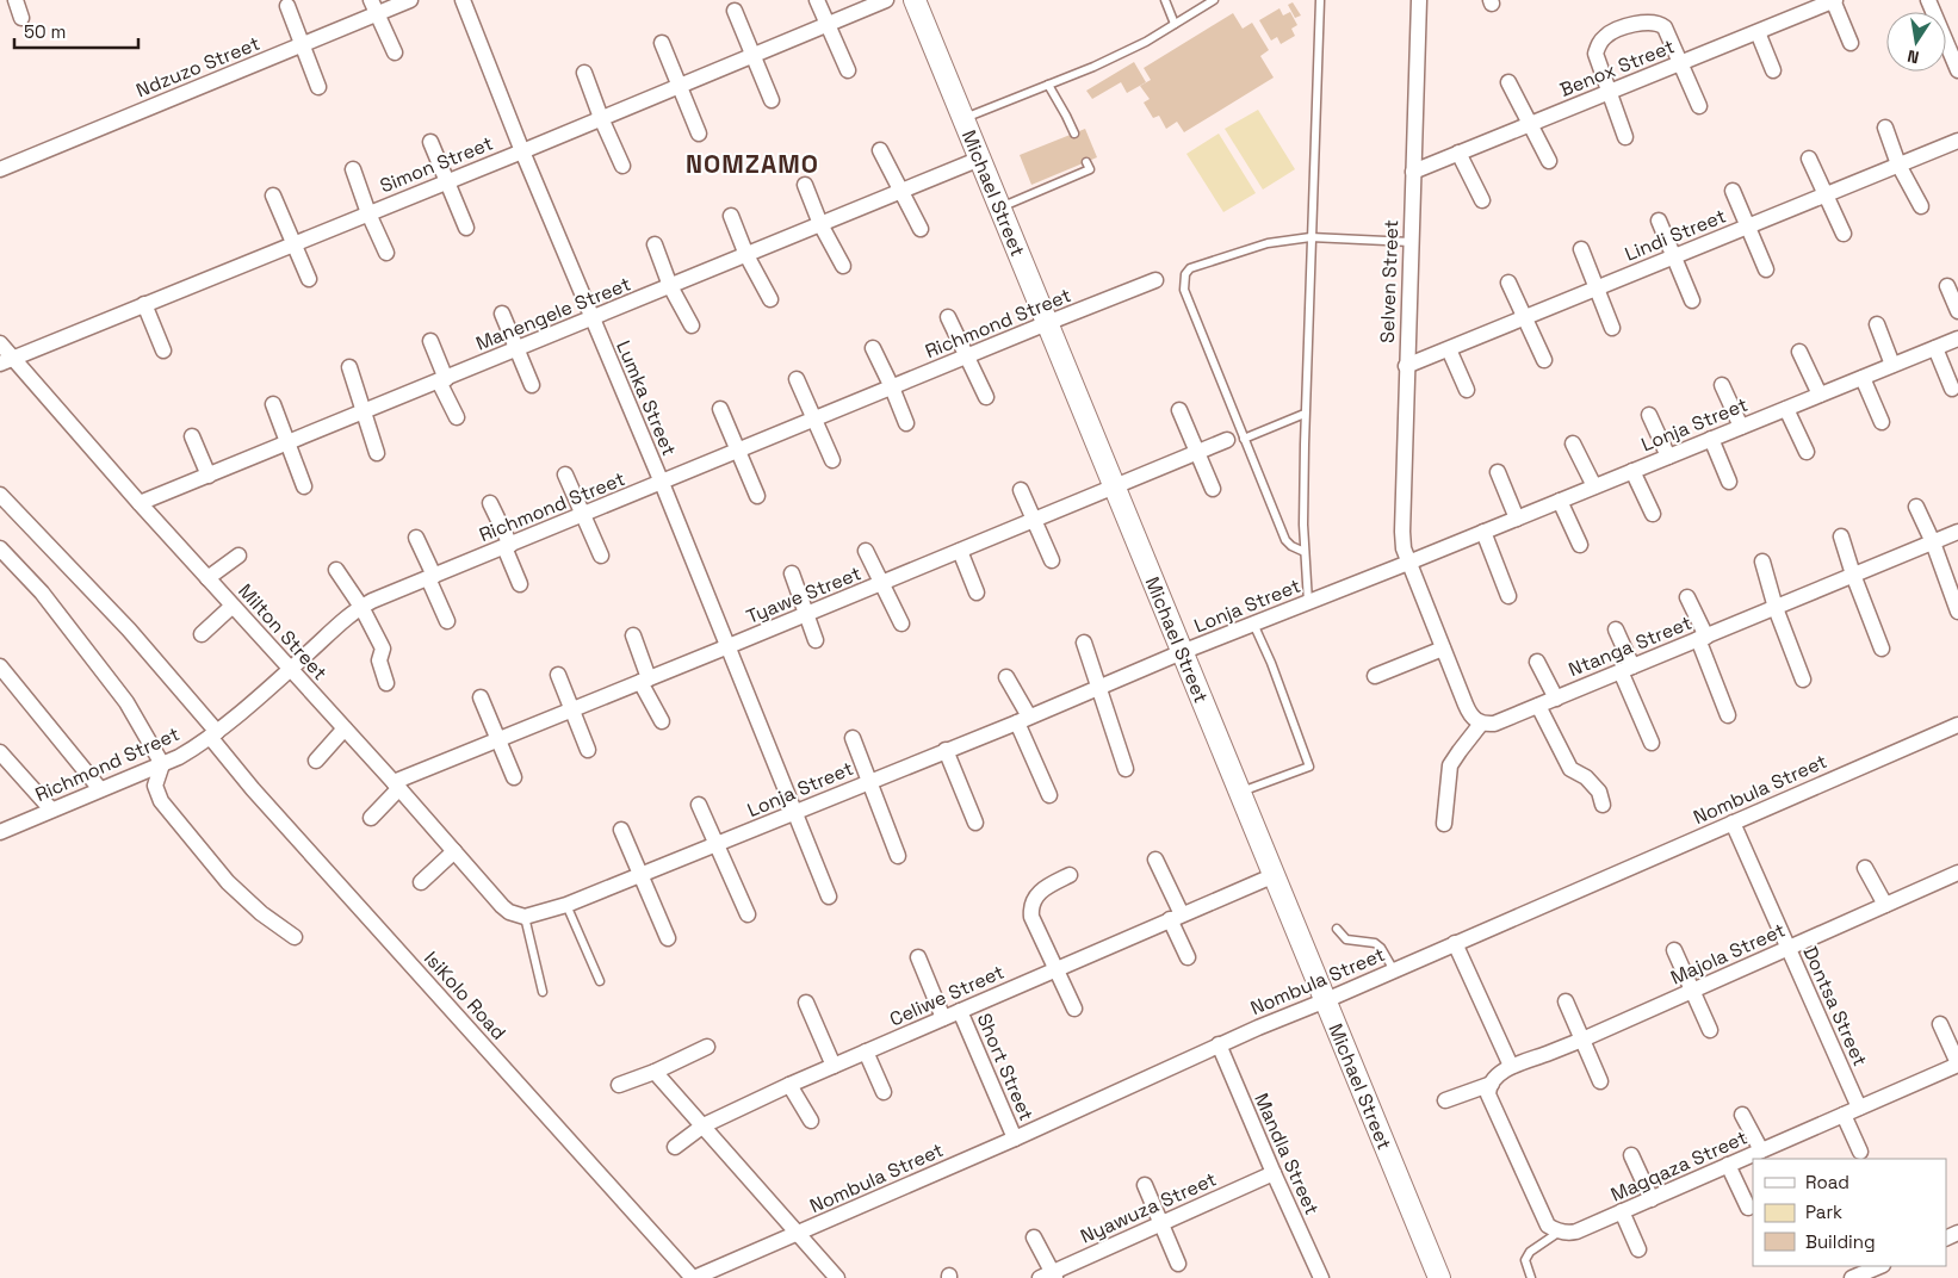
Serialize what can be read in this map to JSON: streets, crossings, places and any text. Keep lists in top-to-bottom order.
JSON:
{
  "streets": {
    "street": [
      "Ndzuzo Street",
      "Benox Street",
      "Simon Street",
      "Michael Street",
      "Lindi Street",
      "Selven Street",
      "Manengele Street",
      "Richmond Street",
      "Lumka Street",
      "Lonja Street",
      "Tyawe Street",
      "Milton Street",
      "Ntanga Street",
      "Nombula Street",
      "Majola Street",
      "IsiKolo Road",
      "Celiwe Street",
      "Dontsa Street",
      "Short Street",
      "Mandla Street",
      "Magqaza Street",
      "Nyawuza Street"
    ]
  },
  "crossings": [
    ["Benox Street", "Selven Street"],
    ["Simon Street", "Lumka Street"],
    ["Simon Street", "Milton Street"],
    ["Michael Street", "Manengele Street"],
    ["Michael Street", "Richmond Street"],
    ["Michael Street", "Lonja Street"],
    ["Michael Street", "Tyawe Street"],
    ["Michael Street", "Nombula Street"],
    ["Michael Street", "Celiwe Street"],
    ["Lindi Street", "Selven Street"],
    ["Selven Street", "Lonja Street"],
    ["Manengele Street", "Lumka Street"],
    ["Manengele Street", "Milton Street"],
    ["Richmond Street", "Lumka Street"],
    ["Richmond Street", "Milton Street"],
    ["Richmond Street", "IsiKolo Road"],
    ["Lumka Street", "Lonja Street"],
    ["Lumka Street", "Tyawe Street"],
    ["Lonja Street", "Milton Street"],
    ["Tyawe Street", "Milton Street"],
    ["Nombula Street", "IsiKolo Road"],
    ["Nombula Street", "Dontsa Street"],
    ["Nombula Street", "Short Street"],
    ["Nombula Street", "Mandla Street"],
    ["Majola Street", "Dontsa Street"],
    ["Celiwe Street", "Short Street"],
    ["Dontsa Street", "Magqaza Street"],
    ["Mandla Street", "Nyawuza Street"]
  ],
  "districts": ["NOMZAMO"],
  "legend": ["Road", "Park", "Building"],
  "scale_bar": "50 m",
  "north": "bottom"
}
